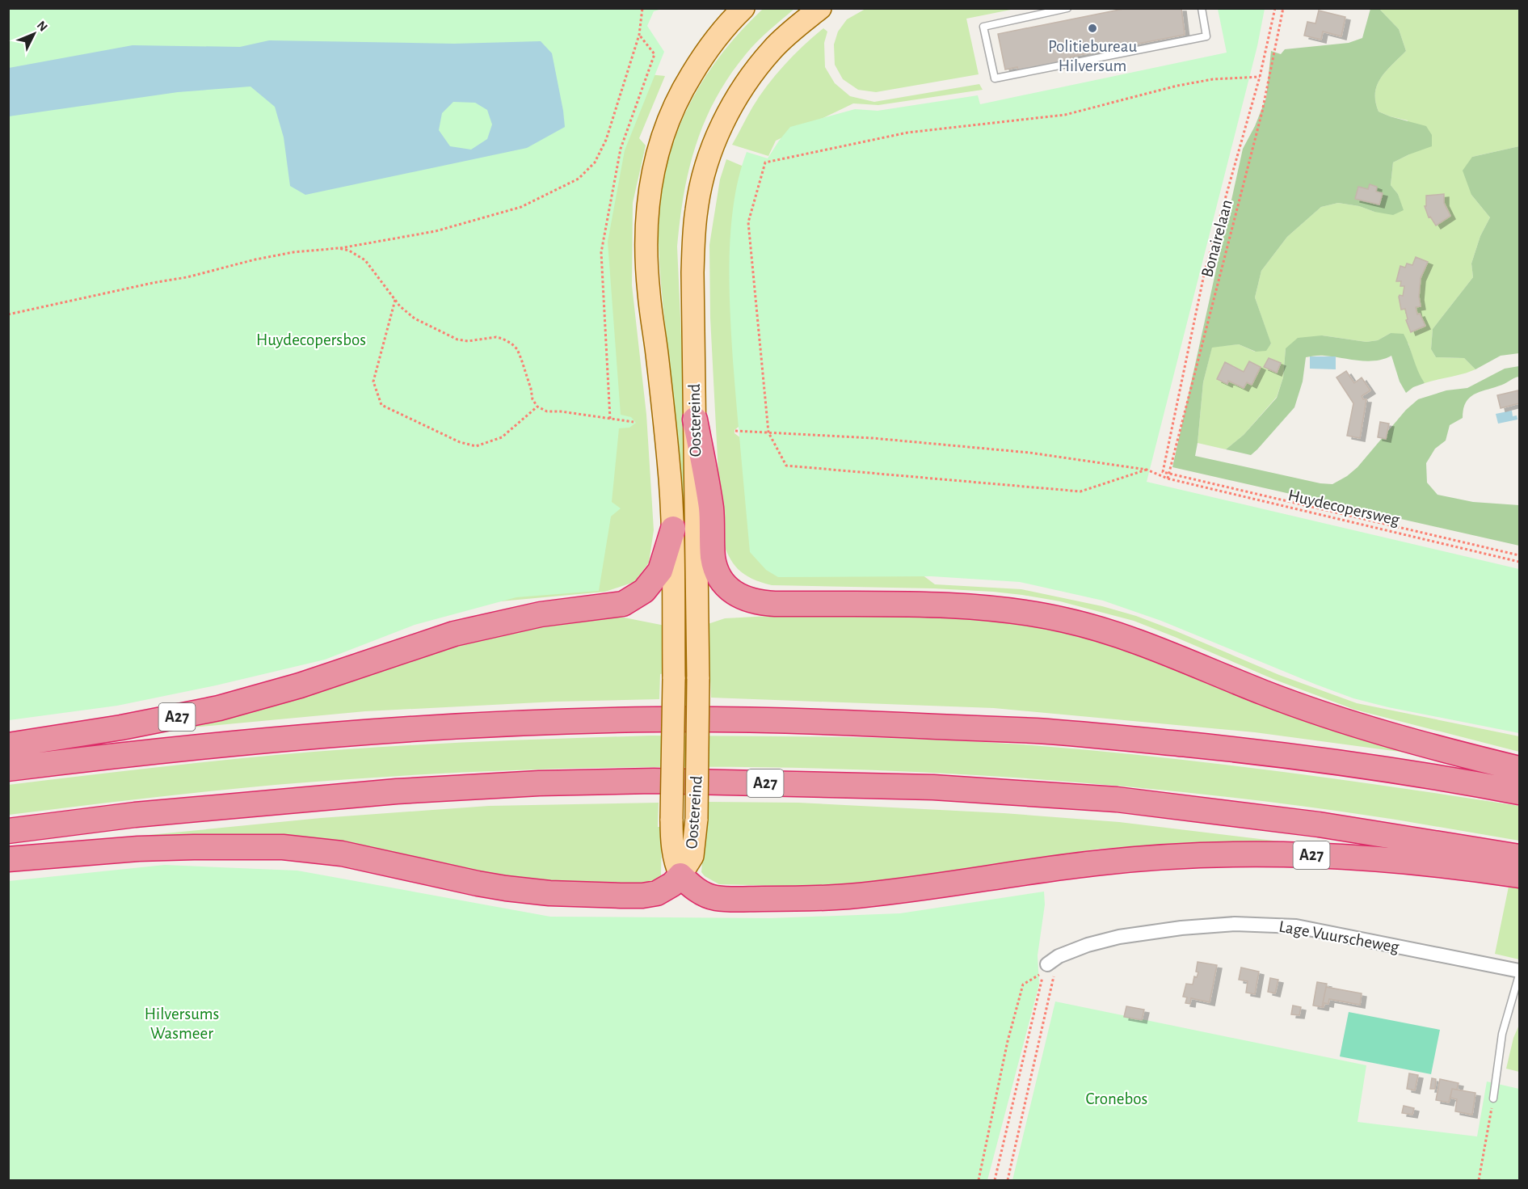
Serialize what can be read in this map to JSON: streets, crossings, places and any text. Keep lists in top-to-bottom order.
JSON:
{
  "streets": {
    "highway": ["A27"],
    "main road": ["Oostereind"],
    "street": ["Lage Vuurscheweg"],
    "path": ["Bonairelaan", "Huydecopersweg"]
  },
  "crossings": [
    ["Bonairelaan", "Huydecopersweg"],
    ["Oostereind", "A27"]
  ],
  "parks": ["Huydecopersbos", "Hilversums Wasmeer", "Cronebos"],
  "places": ["Politiebureau Hilversum"],
  "north": "top right"
}
